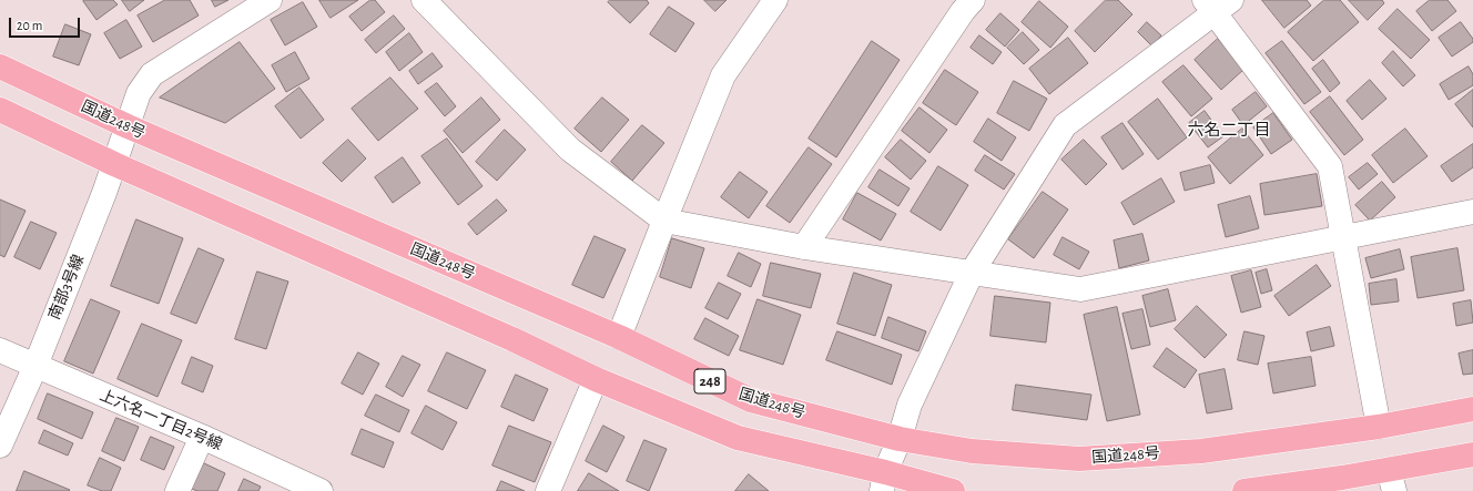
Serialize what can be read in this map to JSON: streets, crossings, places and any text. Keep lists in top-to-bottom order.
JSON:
{
  "streets": {
    "highway": ["国道248号", "248"],
    "street": ["南部3号線", "上六名一丁目2号線"]
  },
  "crossings": [
    ["国道248号", "南部3号線"],
    ["南部3号線", "上六名一丁目2号線"]
  ],
  "districts": ["六名二丁目"],
  "scale_bar": "20 m"
}
